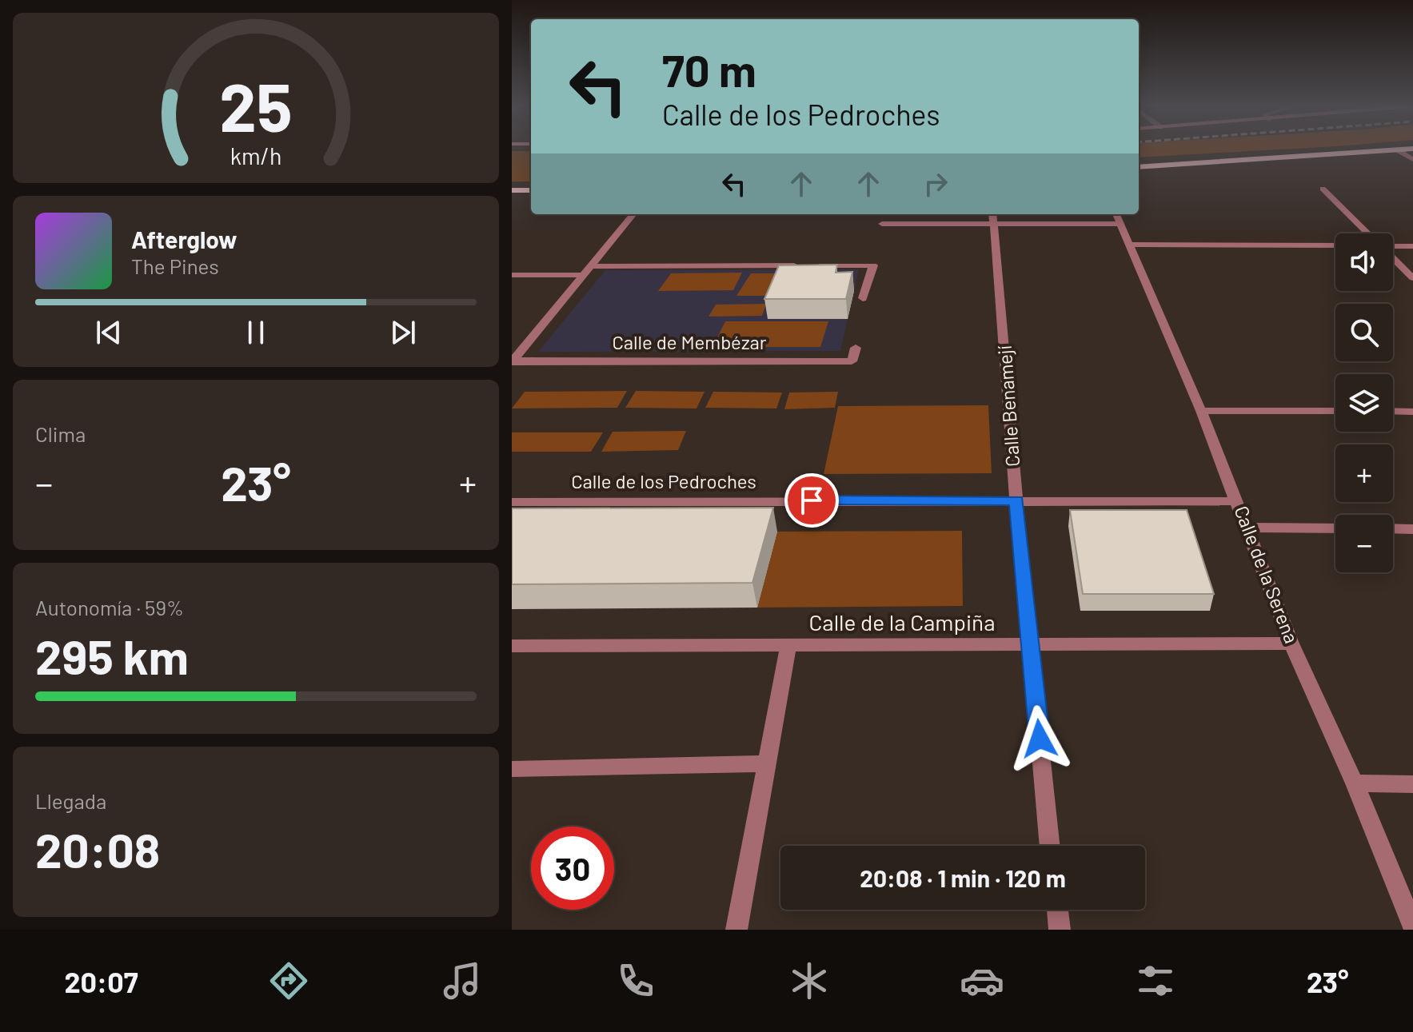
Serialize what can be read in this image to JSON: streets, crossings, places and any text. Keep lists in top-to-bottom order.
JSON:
{
  "streets": {
    "street": [
      "Calle de Membézar",
      "Calle Benamejí",
      "Calle de los Pedroches",
      "Calle de la Serena",
      "Calle de la Campiña"
    ]
  },
  "crossings": [
    ["Calle Benamejí", "Calle de los Pedroches"],
    ["Calle Benamejí", "Calle de la Campiña"],
    ["Calle de los Pedroches", "Calle de la Serena"],
    ["Calle de la Serena", "Calle de la Campiña"]
  ],
  "page": {
    "turn": ["70 m", "Calle de los Pedroches"],
    "song": ["Afterglow", "The Pines"],
    "map_buttons": ["+", "−"],
    "tile": [
      "Clima",
      ["Autonomía · 59%", "295 km"],
      ["Llegada", "20:08"]
    ],
    "heat": ["−", "23°", "+"],
    "limit": "30",
    "trip": "20:08 · 1 min · 120 m",
    "tabs": ["20:07", "23°"],
    "gauge": ["25", "km/h"]
  }
}
